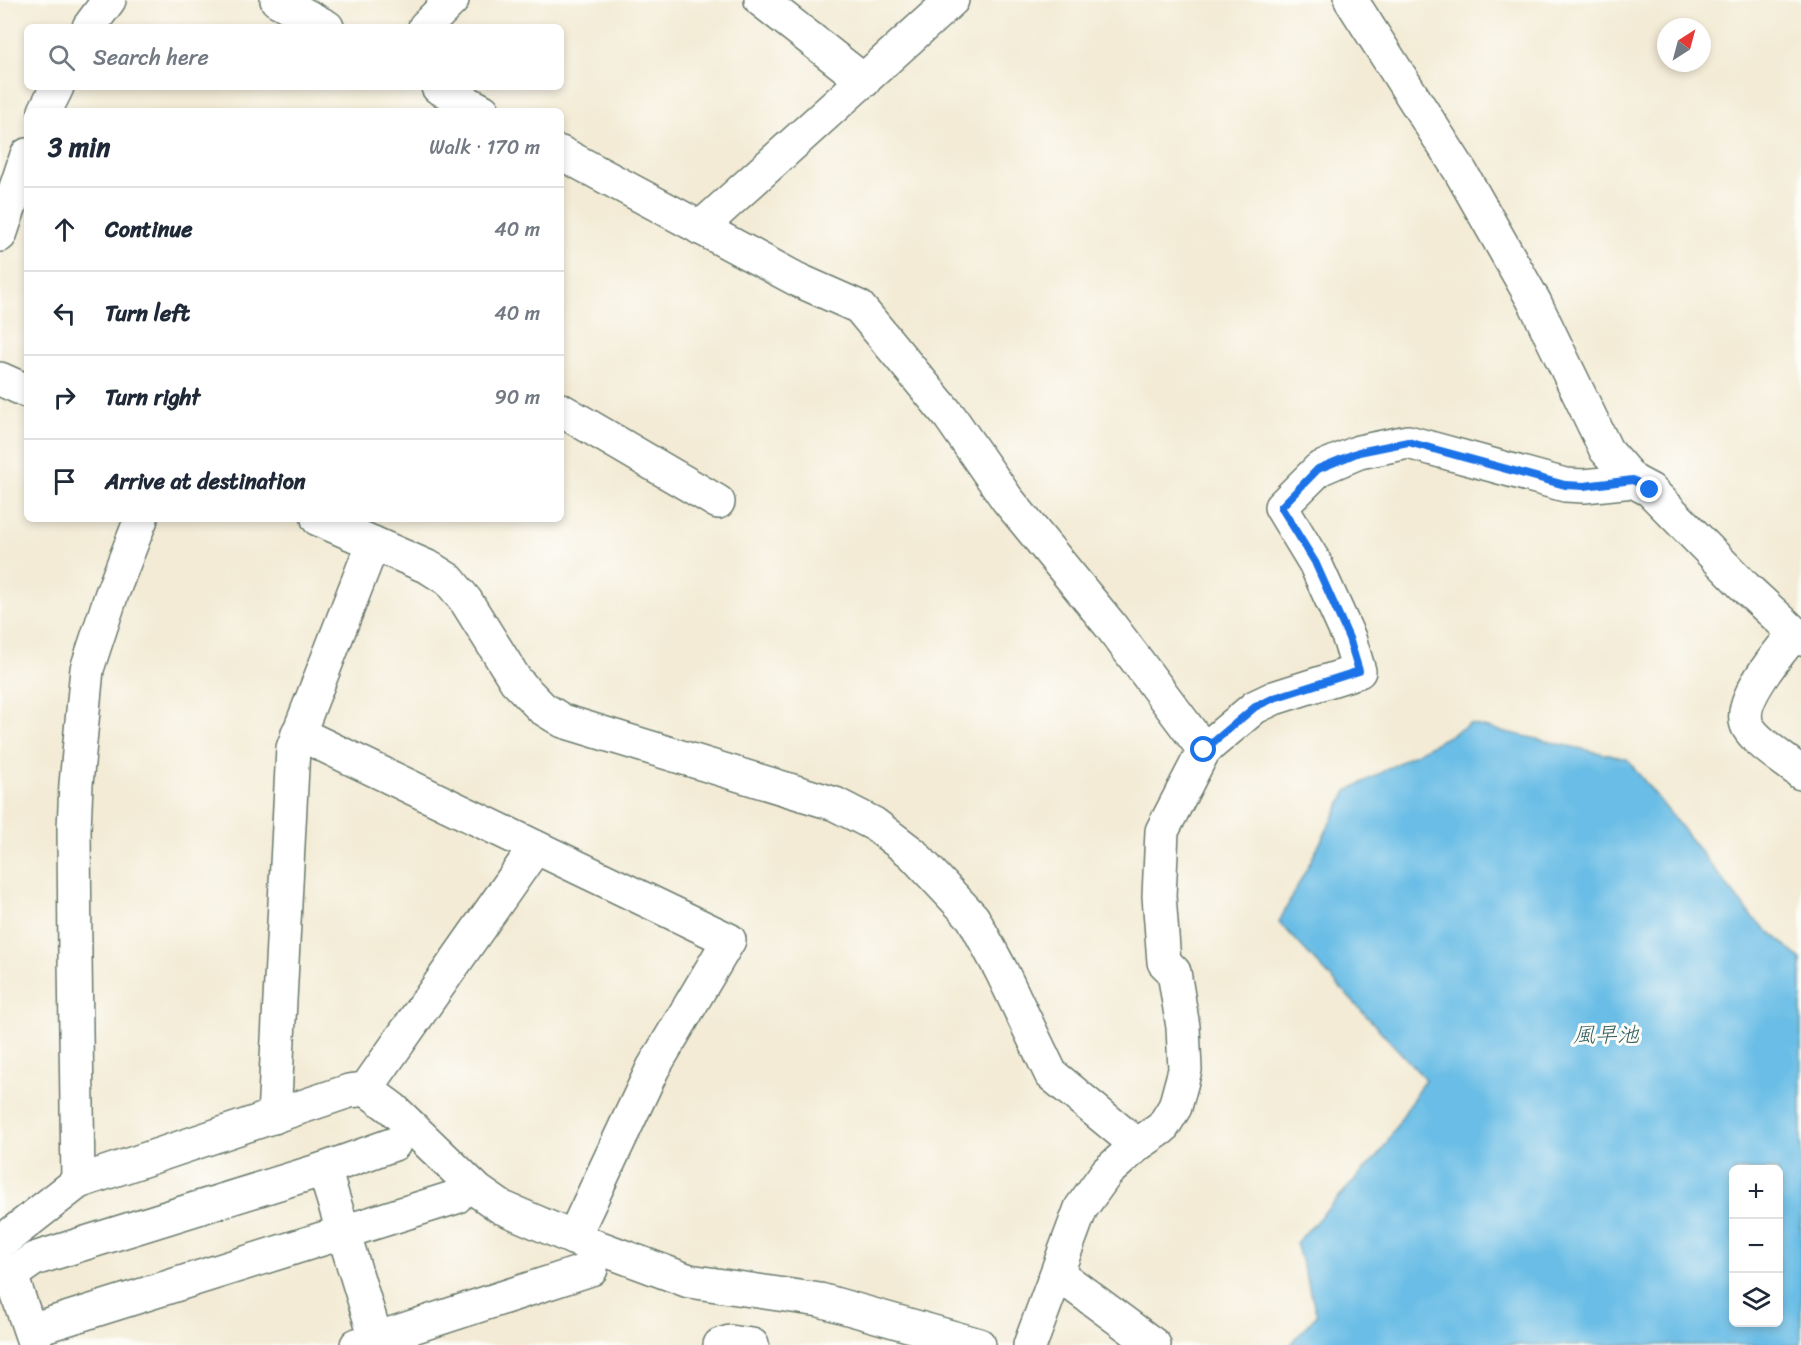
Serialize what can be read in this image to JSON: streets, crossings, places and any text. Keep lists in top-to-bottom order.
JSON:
{
  "water": ["風早池"],
  "north": "top right",
  "page": {
    "search": "Search here",
    "heading": ["3 min", "Walk · 170 m"],
    "list": [
      ["Continue", "40 m"],
      ["Turn left", "40 m"],
      ["Turn right", "90 m"],
      "Arrive at destination"
    ],
    "map_buttons": ["+", "−"]
  }
}
